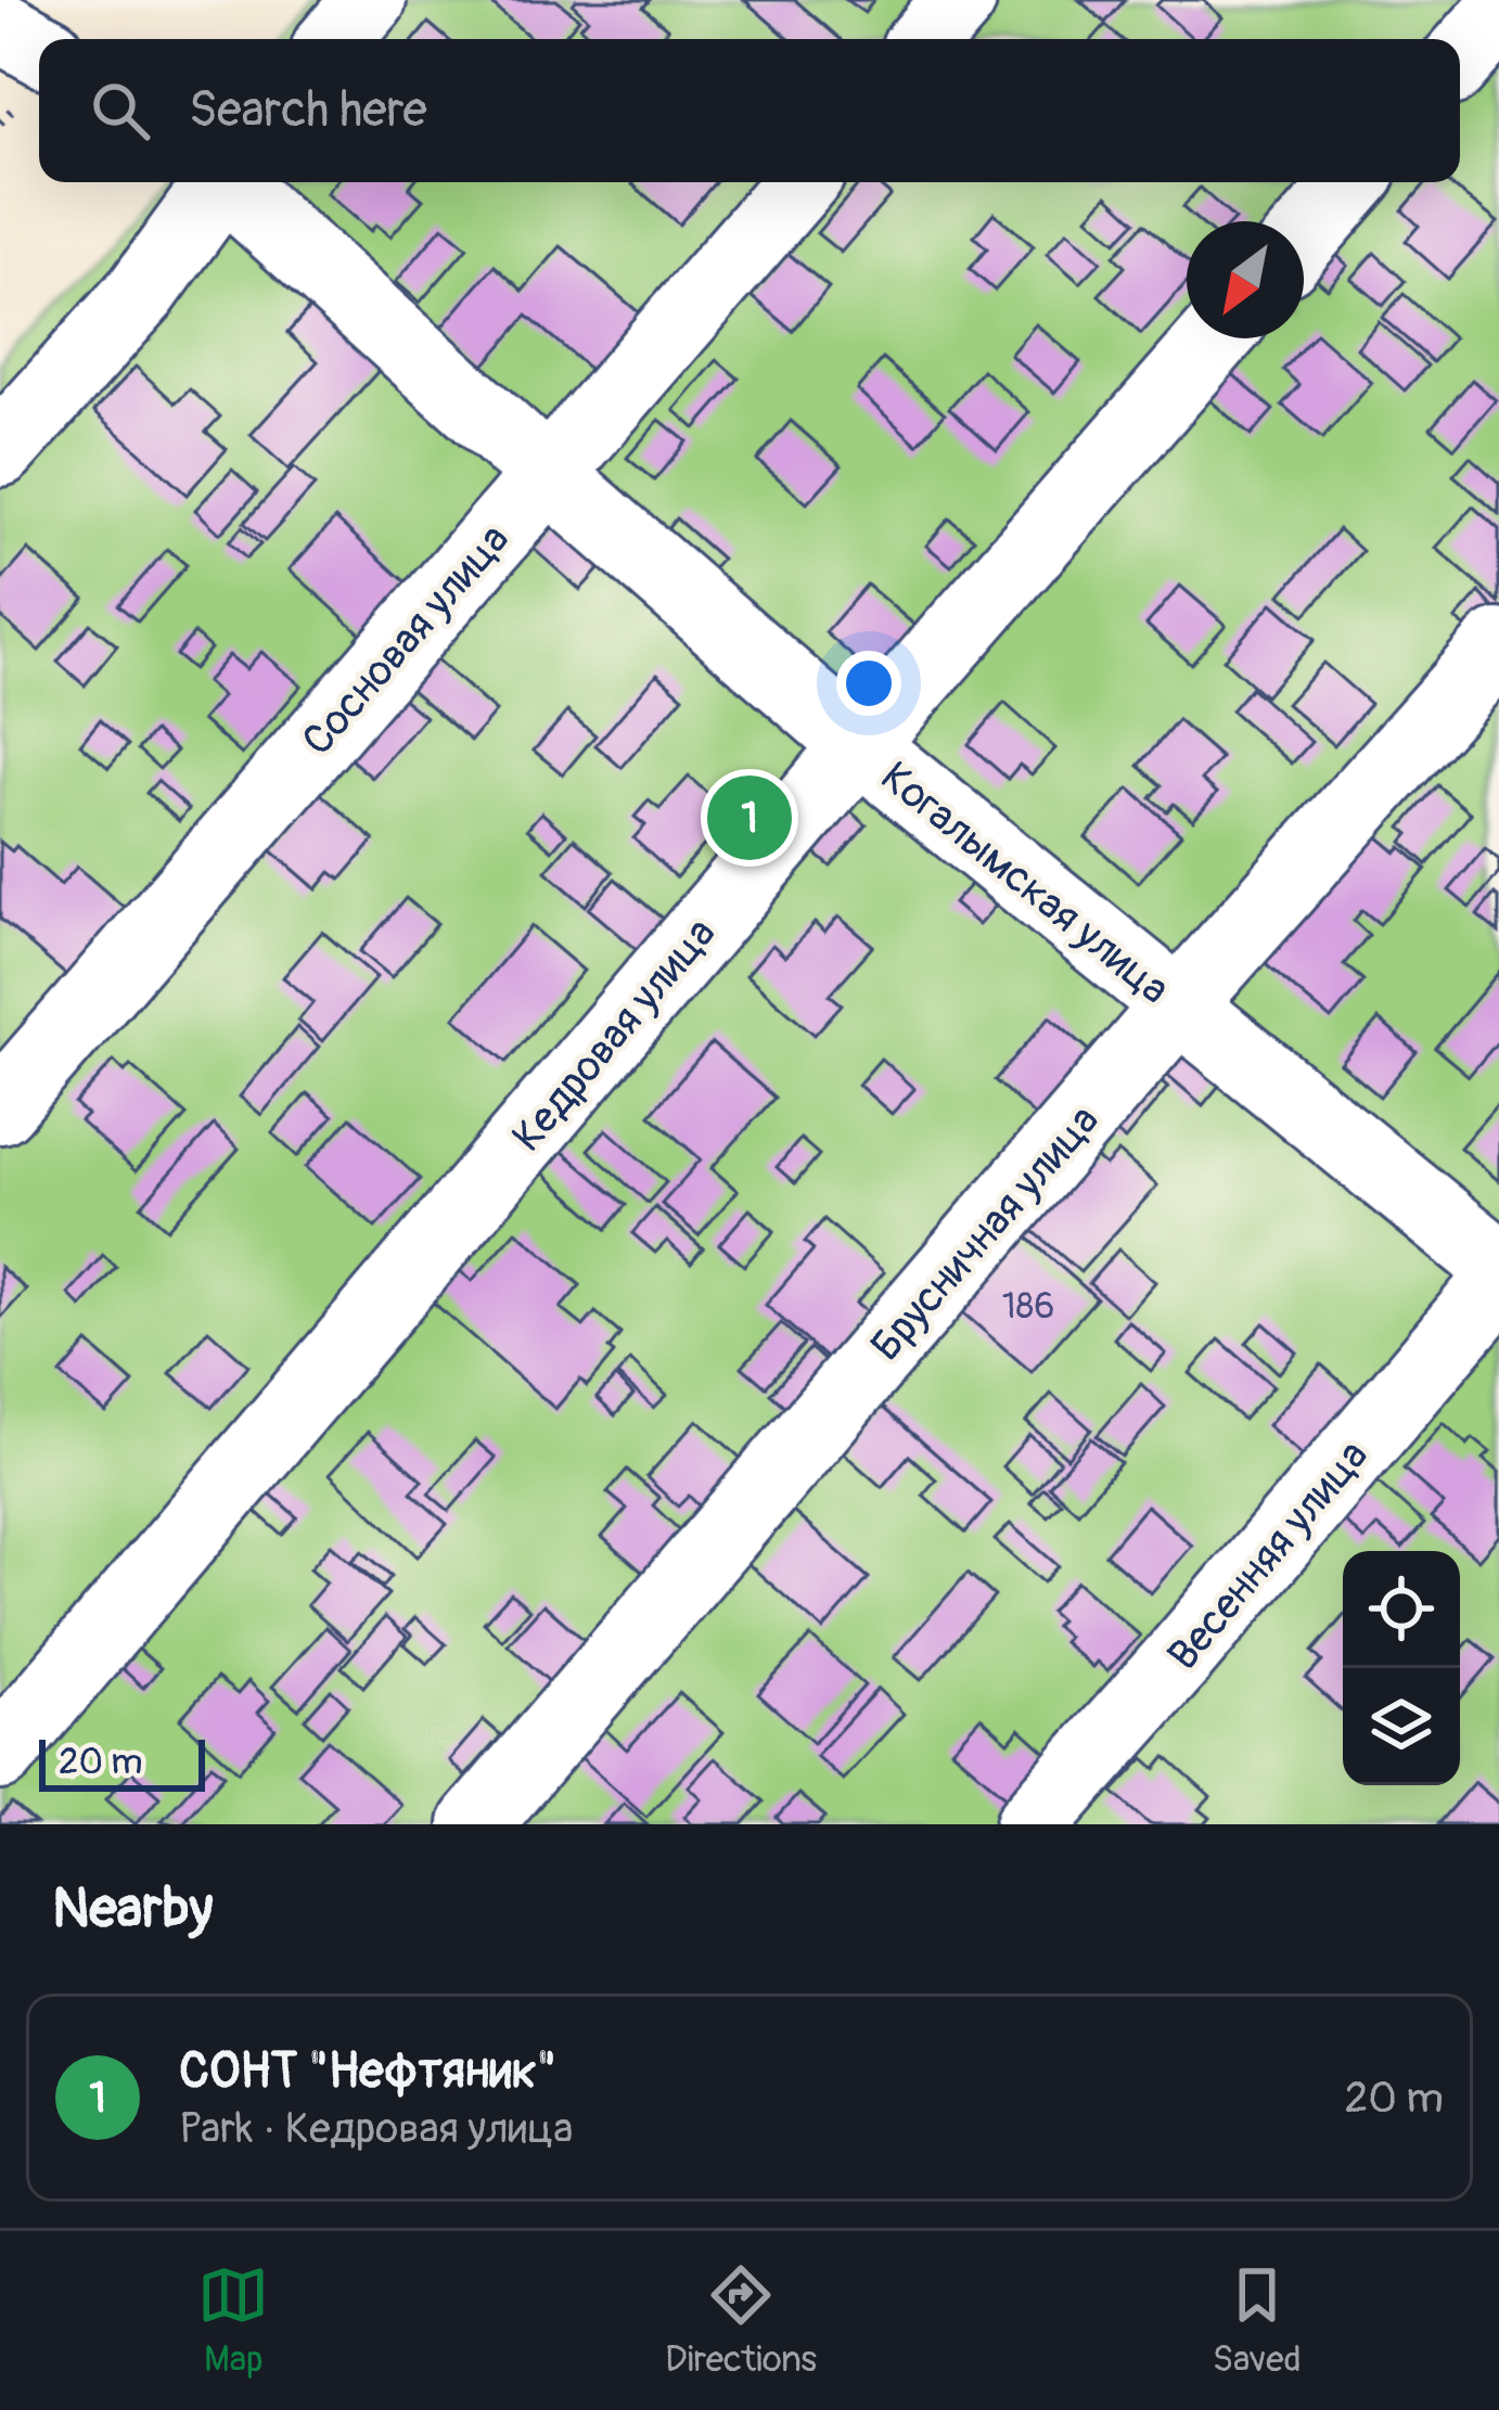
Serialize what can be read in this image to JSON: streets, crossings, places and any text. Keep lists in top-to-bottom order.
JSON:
{
  "streets": {
    "street": [
      "Сосновая улица",
      "Когалымская улица",
      "Кедровая улица",
      "Брусничная улица",
      "Весенняя улица"
    ]
  },
  "crossings": [
    ["Сосновая улица", "Когалымская улица"],
    ["Когалымская улица", "Кедровая улица"],
    ["Когалымская улица", "Брусничная улица"]
  ],
  "house_numbers": ["186"],
  "scale_bar": "20 m",
  "north": "bottom left",
  "page": {
    "search": "Search here",
    "pins": "1",
    "scale": "20 m",
    "heading": "Nearby",
    "list": [
      {
        "mark": "1",
        "name": "СОНТ \"Нефтяник\"",
        "note": "Park · Кедровая улица",
        "value": "20 m"
      }
    ],
    "nav": ["Map", "Directions", "Saved"]
  }
}
